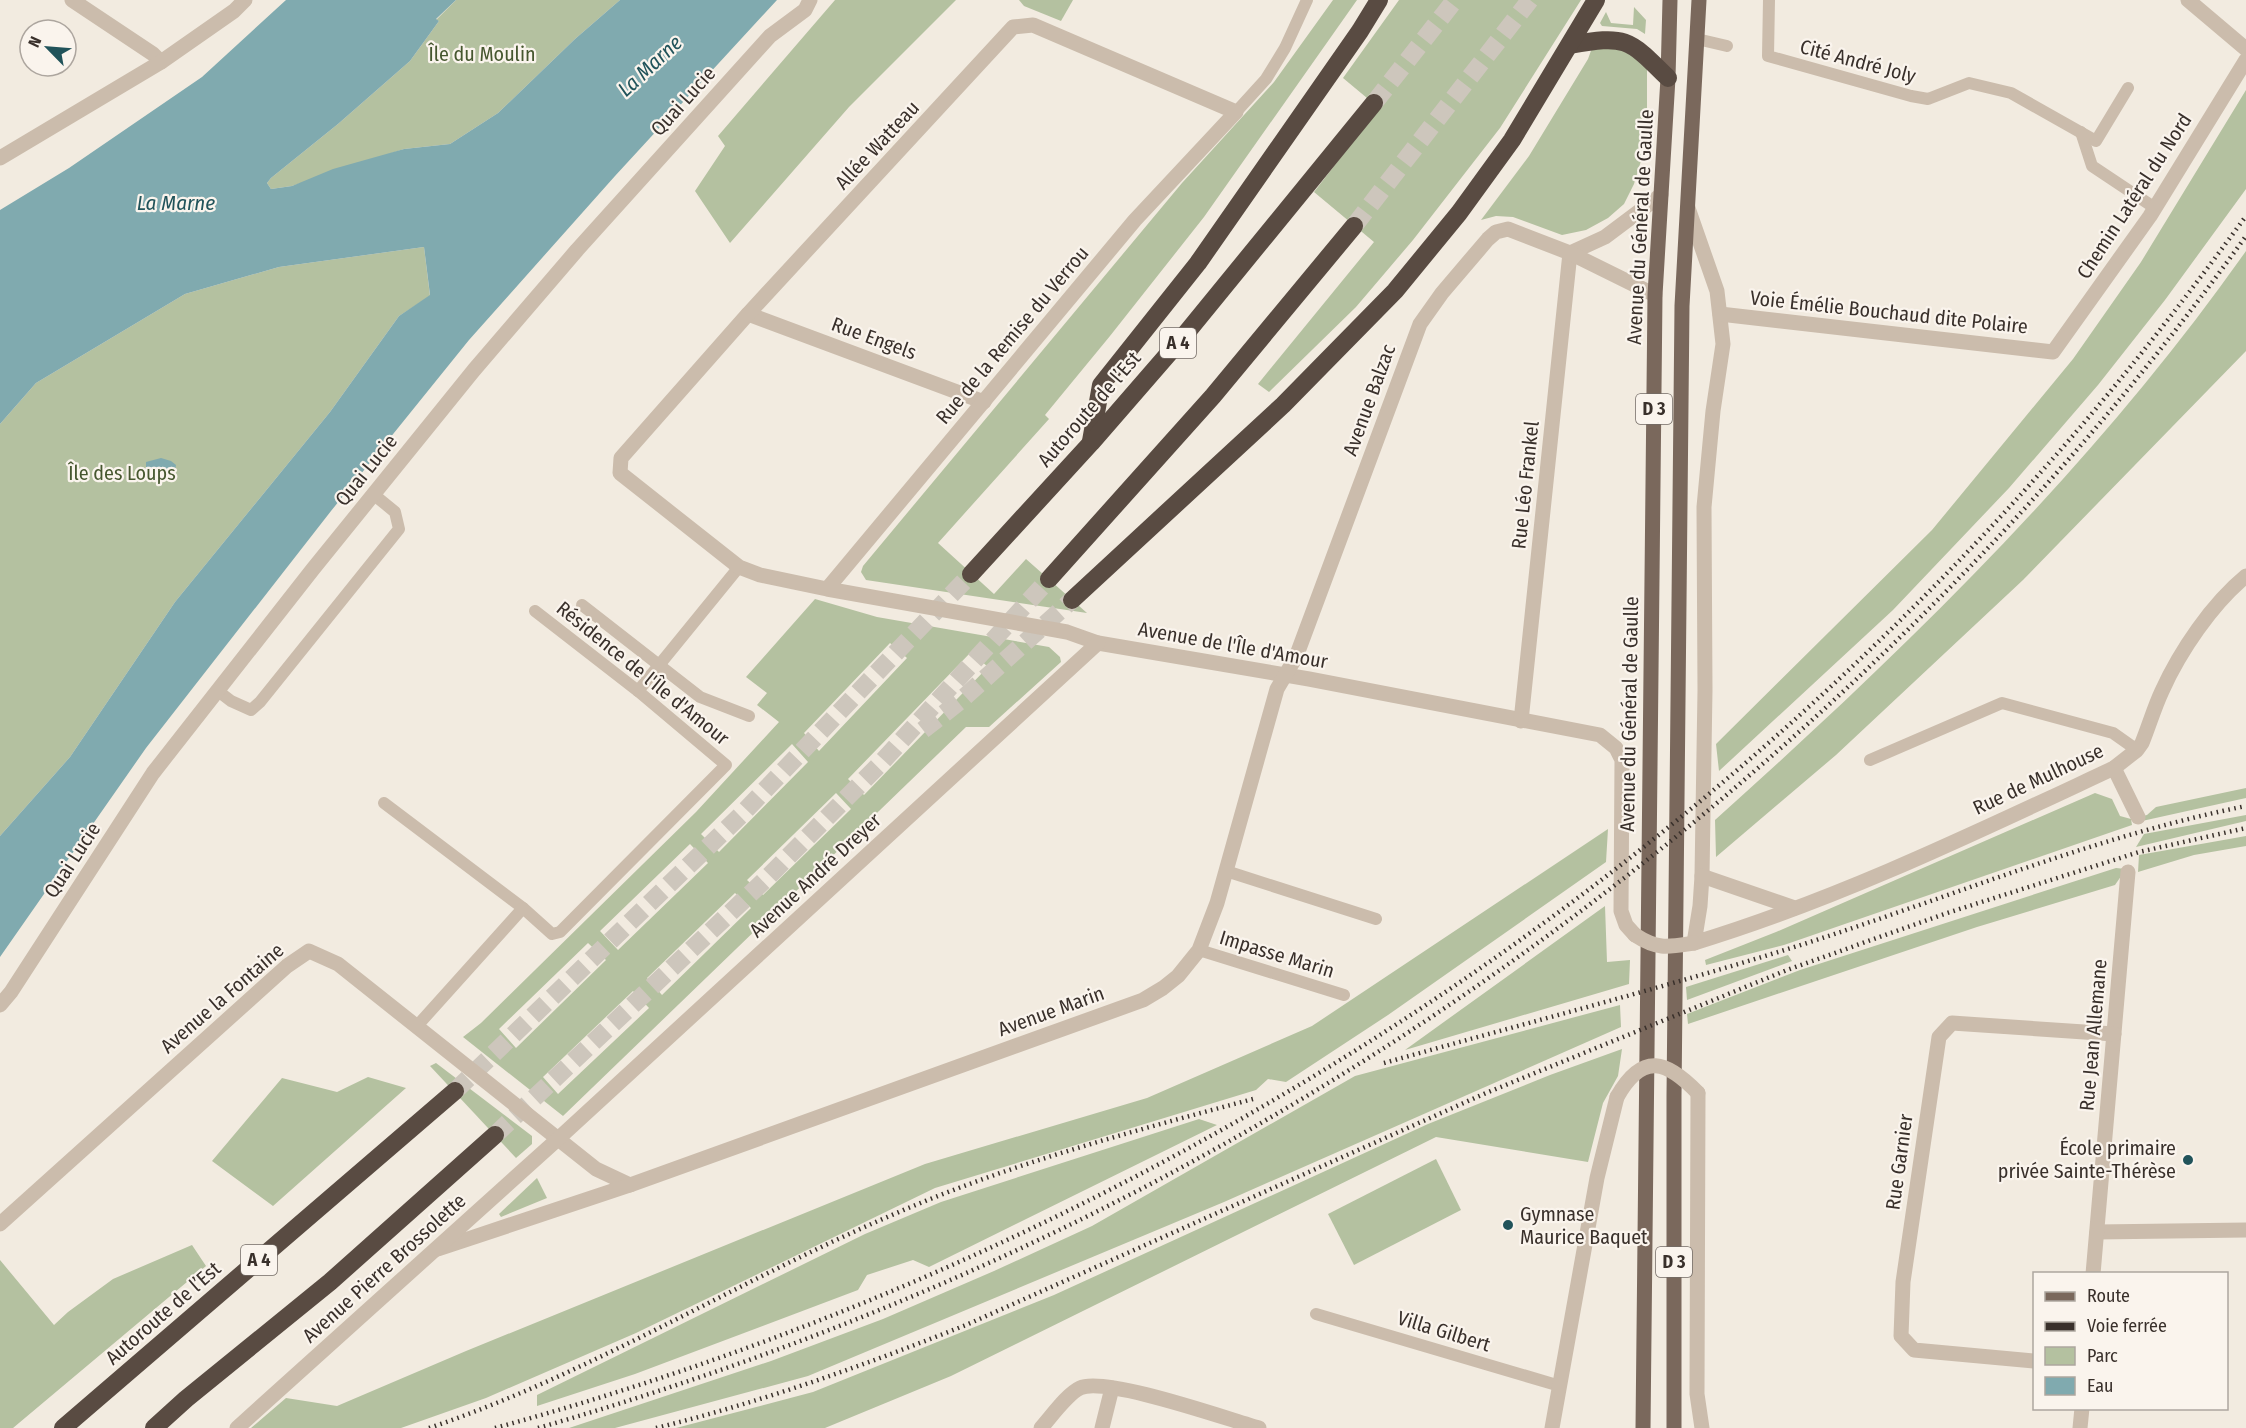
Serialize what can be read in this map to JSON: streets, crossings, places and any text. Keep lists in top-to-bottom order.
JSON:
{
  "streets": {
    "highway": ["A 4", "Autoroute de l’Est"],
    "main road": ["Avenue du Général de Gaulle", "D 3"],
    "street": [
      "Quai Lucie",
      "Allée Watteau",
      "Chemin Latéral du Nord",
      "Voie Émélie Bouchaud dite Polaire",
      "Rue de la Remise du Verrou",
      "Rue Engels",
      "Avenue Balzac",
      "Rue Léo Frankel",
      "Avenue de l'Île d'Amour",
      "Rue de Mulhouse",
      "Avenue André Dreyer",
      "Avenue la Fontaine",
      "Avenue Marin",
      "Rue Jean Allemane",
      "Rue Garnier",
      "Avenue Pierre Brossolette"
    ],
    "lane": [
      "Cité André Joly",
      "Résidence de l'Île d'Amour",
      "Impasse Marin",
      "Villa Gilbert"
    ]
  },
  "crossings": [
    ["Allée Watteau", "Rue de la Remise du Verrou"],
    ["Allée Watteau", "Rue Engels"],
    ["Allée Watteau", "Avenue de l'Île d'Amour"],
    ["Chemin Latéral du Nord", "Voie Émélie Bouchaud dite Polaire"],
    ["Avenue du Général de Gaulle", "Avenue Balzac"],
    ["Rue de la Remise du Verrou", "Rue Engels"],
    ["Rue de la Remise du Verrou", "Avenue de l'Île d'Amour"],
    ["Avenue Balzac", "Rue Léo Frankel"],
    ["Avenue Balzac", "Avenue de l'Île d'Amour"],
    ["Avenue Balzac", "Avenue Marin"],
    ["Rue Léo Frankel", "Avenue de l'Île d'Amour"],
    ["Avenue de l'Île d'Amour", "Rue de Mulhouse"],
    ["Avenue de l'Île d'Amour", "Avenue André Dreyer"],
    ["Avenue de l'Île d'Amour", "Avenue Marin"],
    ["Avenue André Dreyer", "Avenue la Fontaine"],
    ["Avenue André Dreyer", "Avenue Pierre Brossolette"],
    ["Impasse Marin", "Avenue Marin"],
    ["Avenue la Fontaine", "Avenue Marin"],
    ["Avenue la Fontaine", "Avenue Pierre Brossolette"],
    ["Avenue Marin", "Avenue Pierre Brossolette"],
    ["Rue Jean Allemane", "Rue Garnier"]
  ],
  "water": ["La Marne"],
  "parks": ["Île du Moulin", "Île des Loups"],
  "places": ["École primaire privée Sainte-Thérèse", "Gymnase Maurice Baquet"],
  "legend": [
    "Route",
    "Voie ferrée",
    "Parc",
    "Eau"
  ],
  "north": "top left"
}
